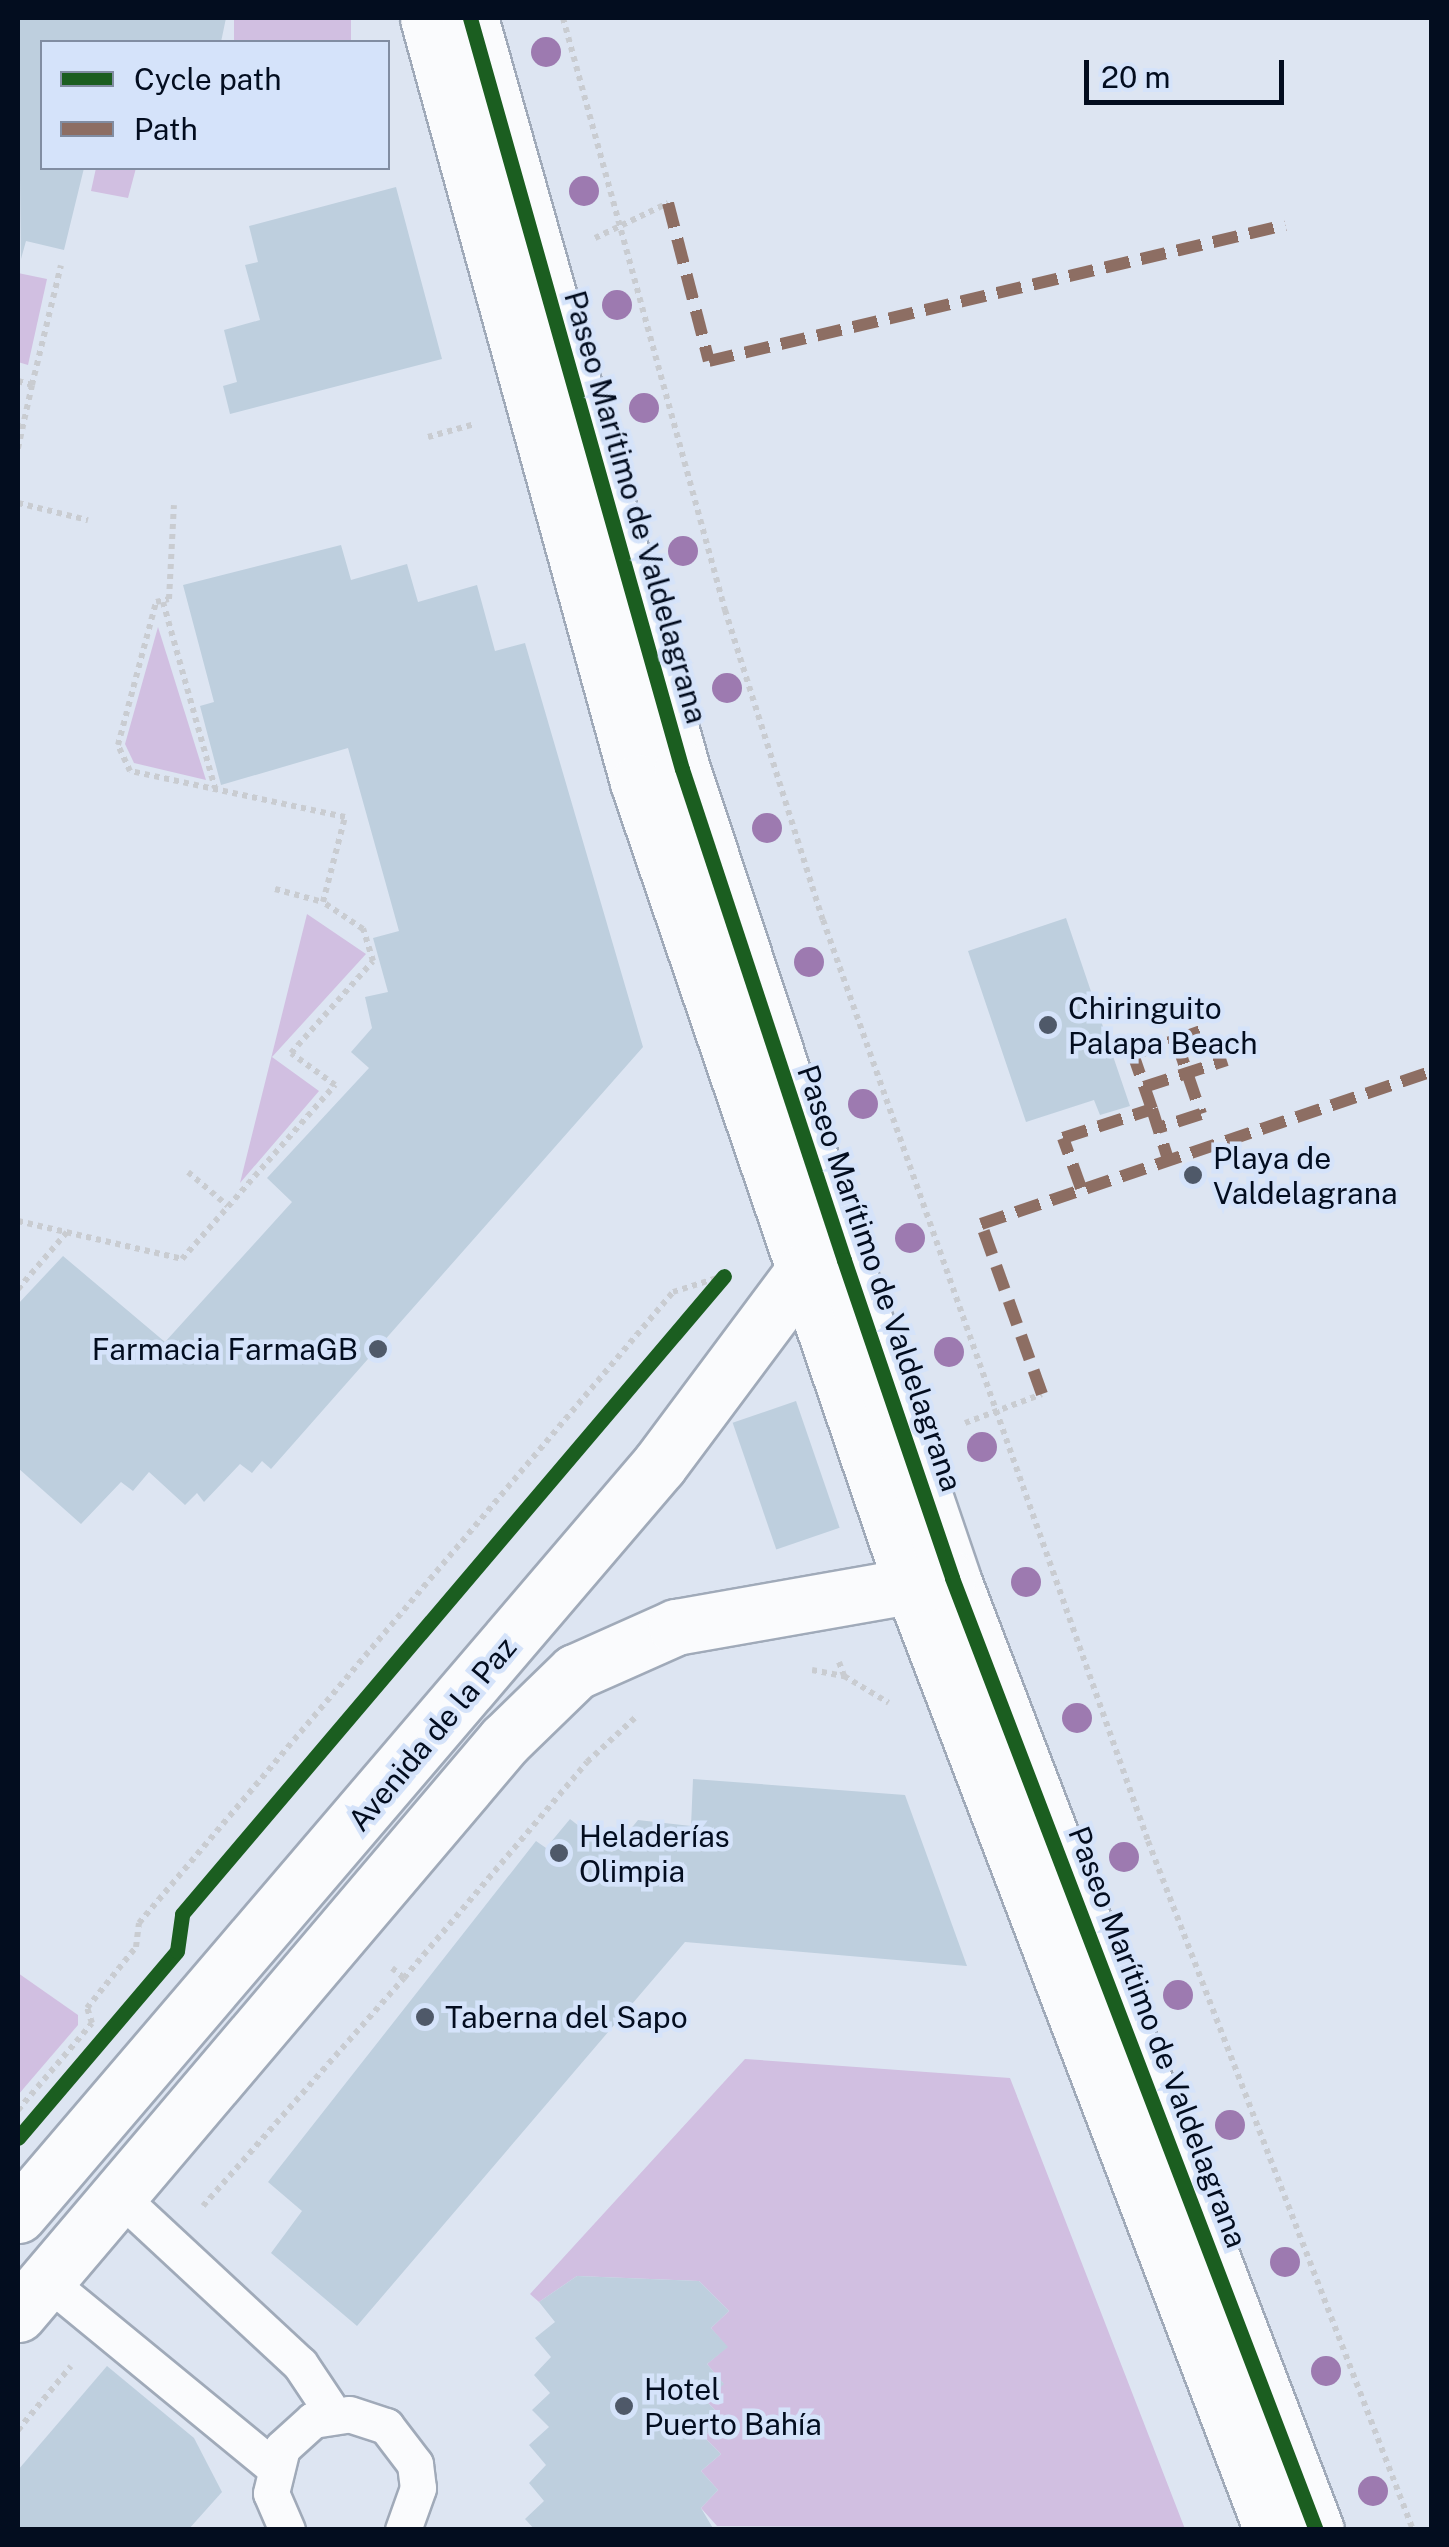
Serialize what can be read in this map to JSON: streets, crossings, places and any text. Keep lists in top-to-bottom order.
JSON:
{
  "streets": {
    "street": ["Paseo Marítimo de Valdelagrana", "Avenida de la Paz"]
  },
  "crossings": [
    ["Paseo Marítimo de Valdelagrana", "Avenida de la Paz"]
  ],
  "places": [
    "Chiringuito Palapa Beach",
    "Playa de Valdelagrana",
    "Farmacia FarmaGB",
    "Heladerías Olimpia",
    "Taberna del Sapo",
    "Hotel Puerto Bahía"
  ],
  "legend": ["Cycle path", "Path"],
  "scale_bar": "20 m"
}
